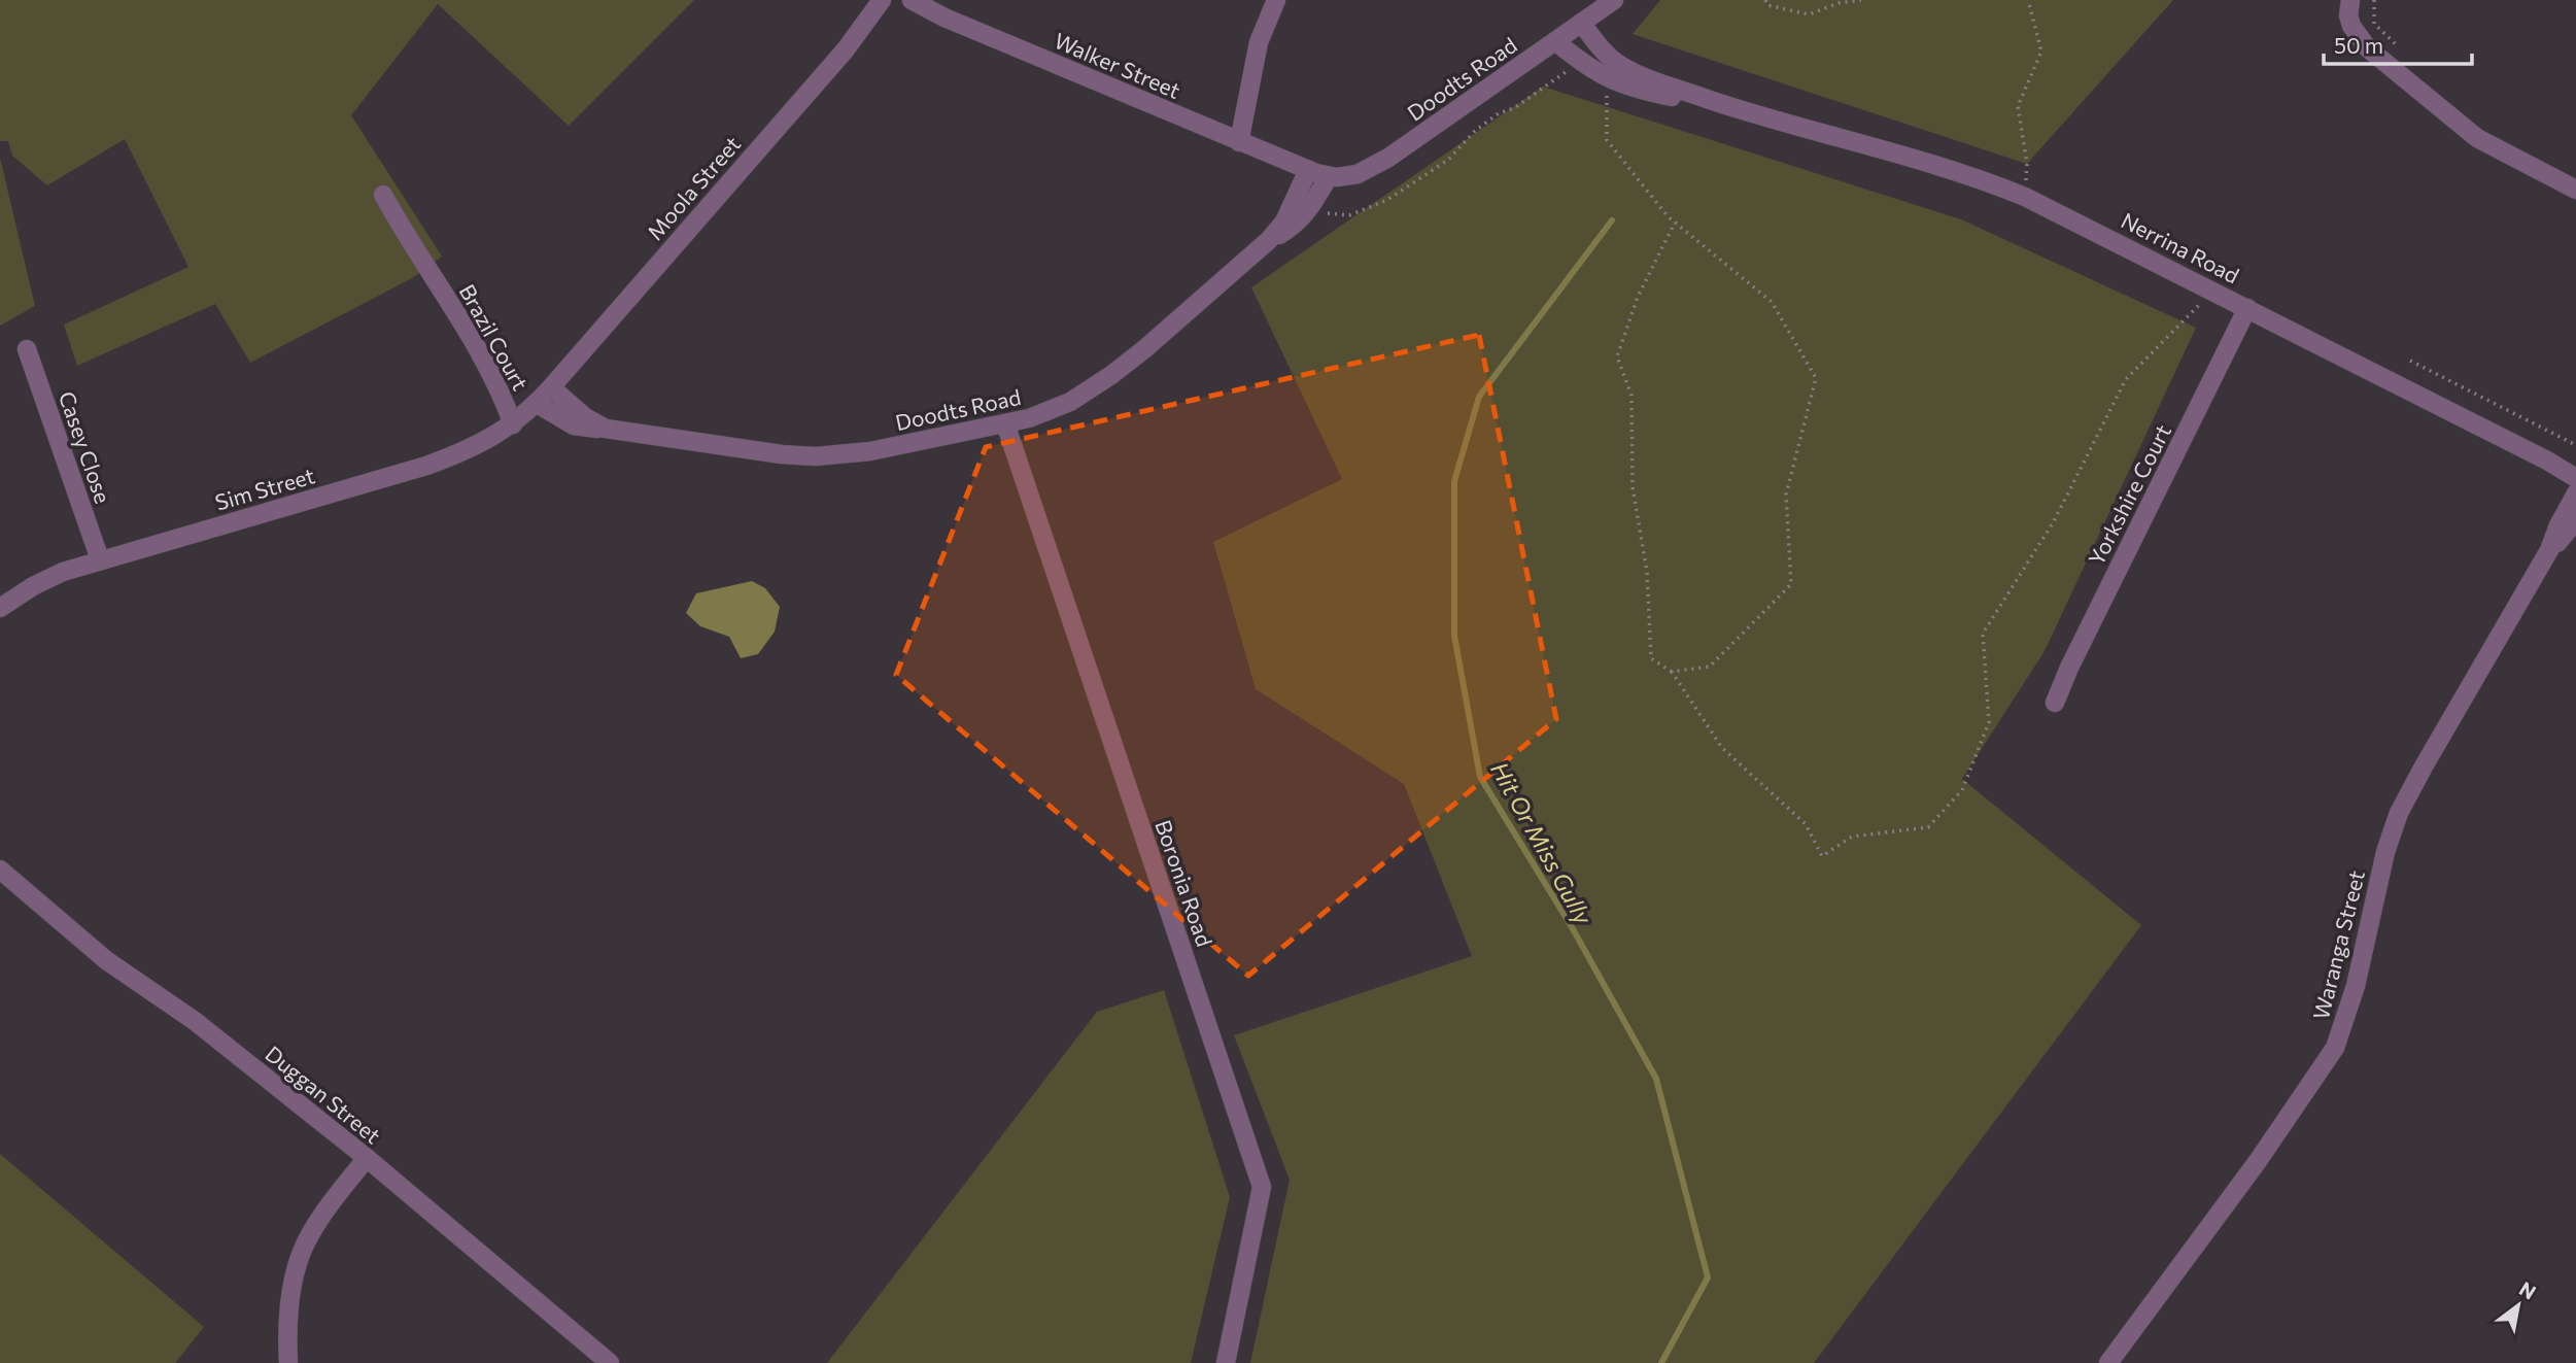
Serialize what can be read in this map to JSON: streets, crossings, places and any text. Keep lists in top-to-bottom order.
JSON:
{
  "streets": {
    "street": [
      "Walker Street",
      "Doodts Road",
      "Moola Street",
      "Nerrina Road",
      "Brazil Court",
      "Casey Close",
      "Sim Street",
      "Yorkshire Court",
      "Boronia Road",
      "Waranga Street",
      "Duggan Street"
    ]
  },
  "crossings": [
    ["Walker Street", "Doodts Road"],
    ["Doodts Road", "Moola Street"],
    ["Doodts Road", "Nerrina Road"],
    ["Doodts Road", "Sim Street"],
    ["Doodts Road", "Boronia Road"],
    ["Moola Street", "Sim Street"],
    ["Nerrina Road", "Yorkshire Court"],
    ["Brazil Court", "Sim Street"],
    ["Casey Close", "Sim Street"]
  ],
  "water": ["Hit Or Miss Gully"],
  "scale_bar": "50 m",
  "north": "top right"
}
